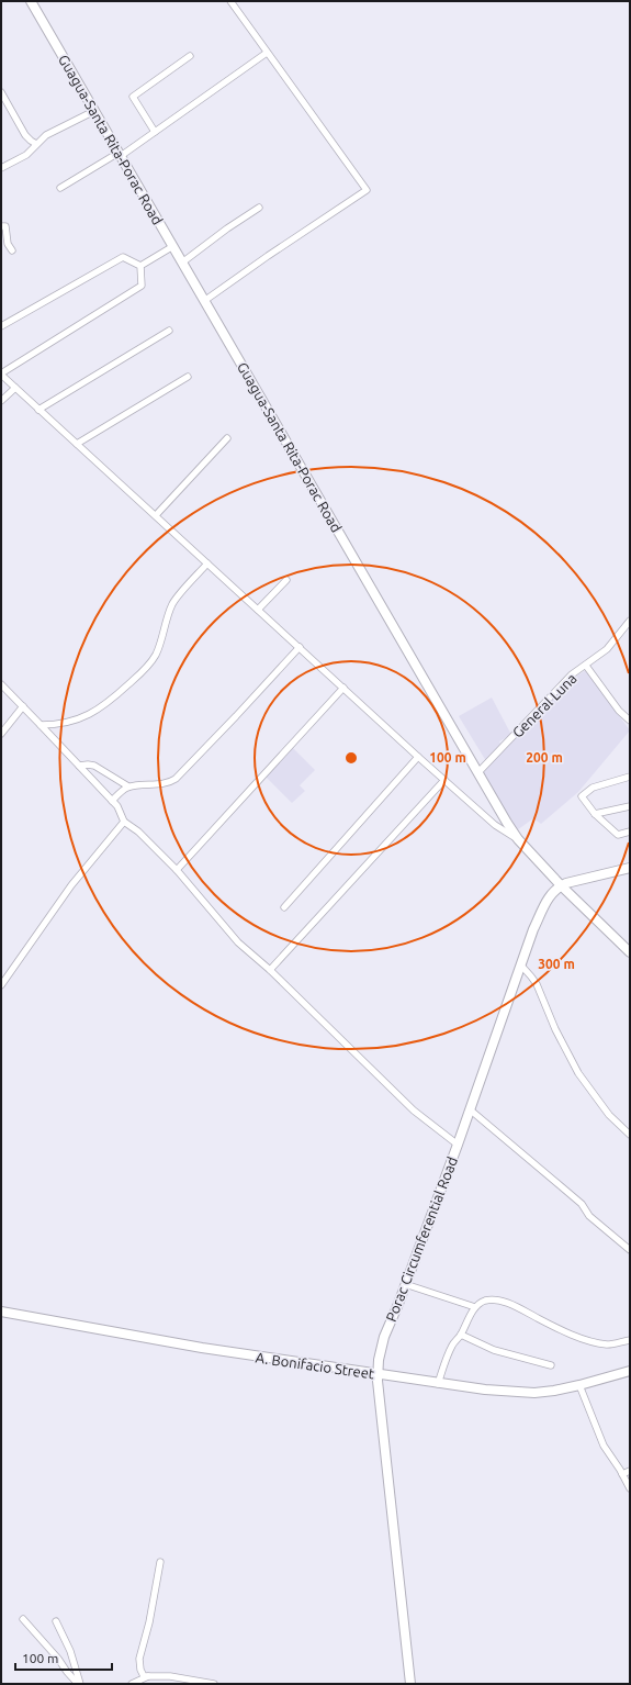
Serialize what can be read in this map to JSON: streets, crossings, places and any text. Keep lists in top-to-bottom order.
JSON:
{
  "streets": {
    "main road": ["Guagua-Santa Rita-Porac Road", "Porac Circumferential Road", "A. Bonifacio Street"],
    "street": ["General Luna"]
  },
  "crossings": [
    ["Guagua-Santa Rita-Porac Road", "General Luna"],
    ["Guagua-Santa Rita-Porac Road", "Porac Circumferential Road"],
    ["Porac Circumferential Road", "A. Bonifacio Street"]
  ],
  "scale_bar": "100 m",
  "rings": ["100 m", "200 m", "300 m"]
}
